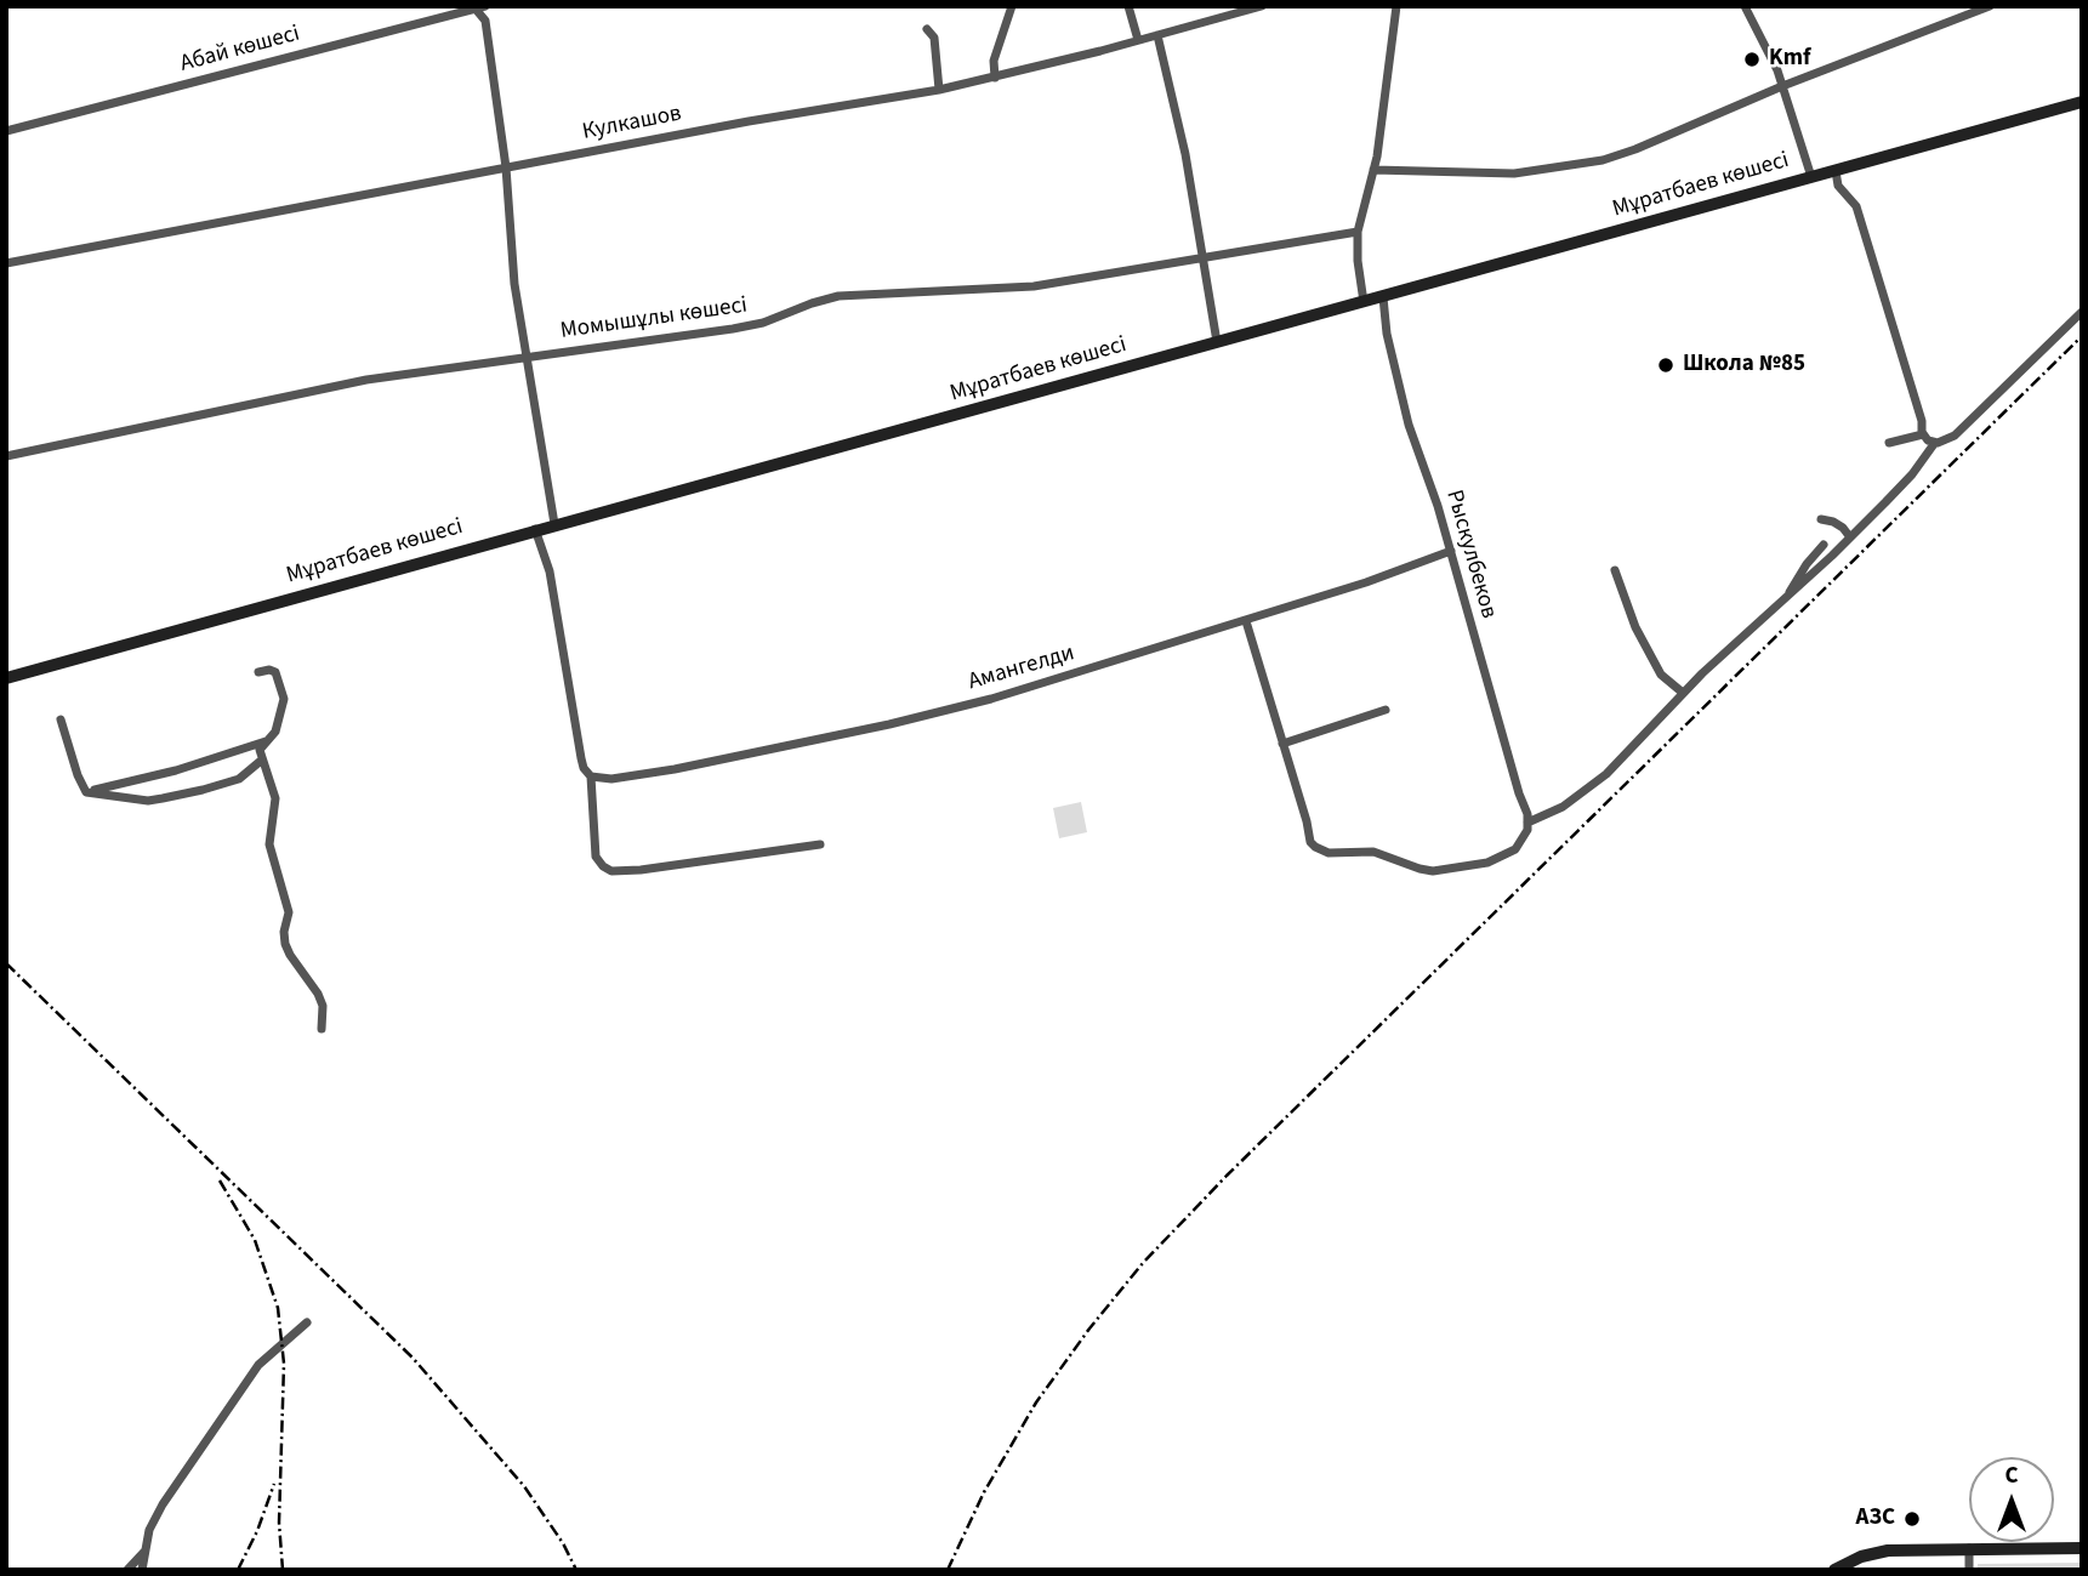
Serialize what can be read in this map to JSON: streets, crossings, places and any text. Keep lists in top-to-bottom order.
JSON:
{
  "streets": {
    "street": [
      "Абай көшесі",
      "Кулкашов",
      "Мұратбаев көшесі",
      "Момышұлы көшесі",
      "Рыскулбеков",
      "Амангелди"
    ]
  },
  "crossings": [
    ["Мұратбаев көшесі", "Рыскулбеков"],
    ["Рыскулбеков", "Амангелди"]
  ],
  "places": ["Kmf", "Школа №85", "АЗС"],
  "north": "top"
}
